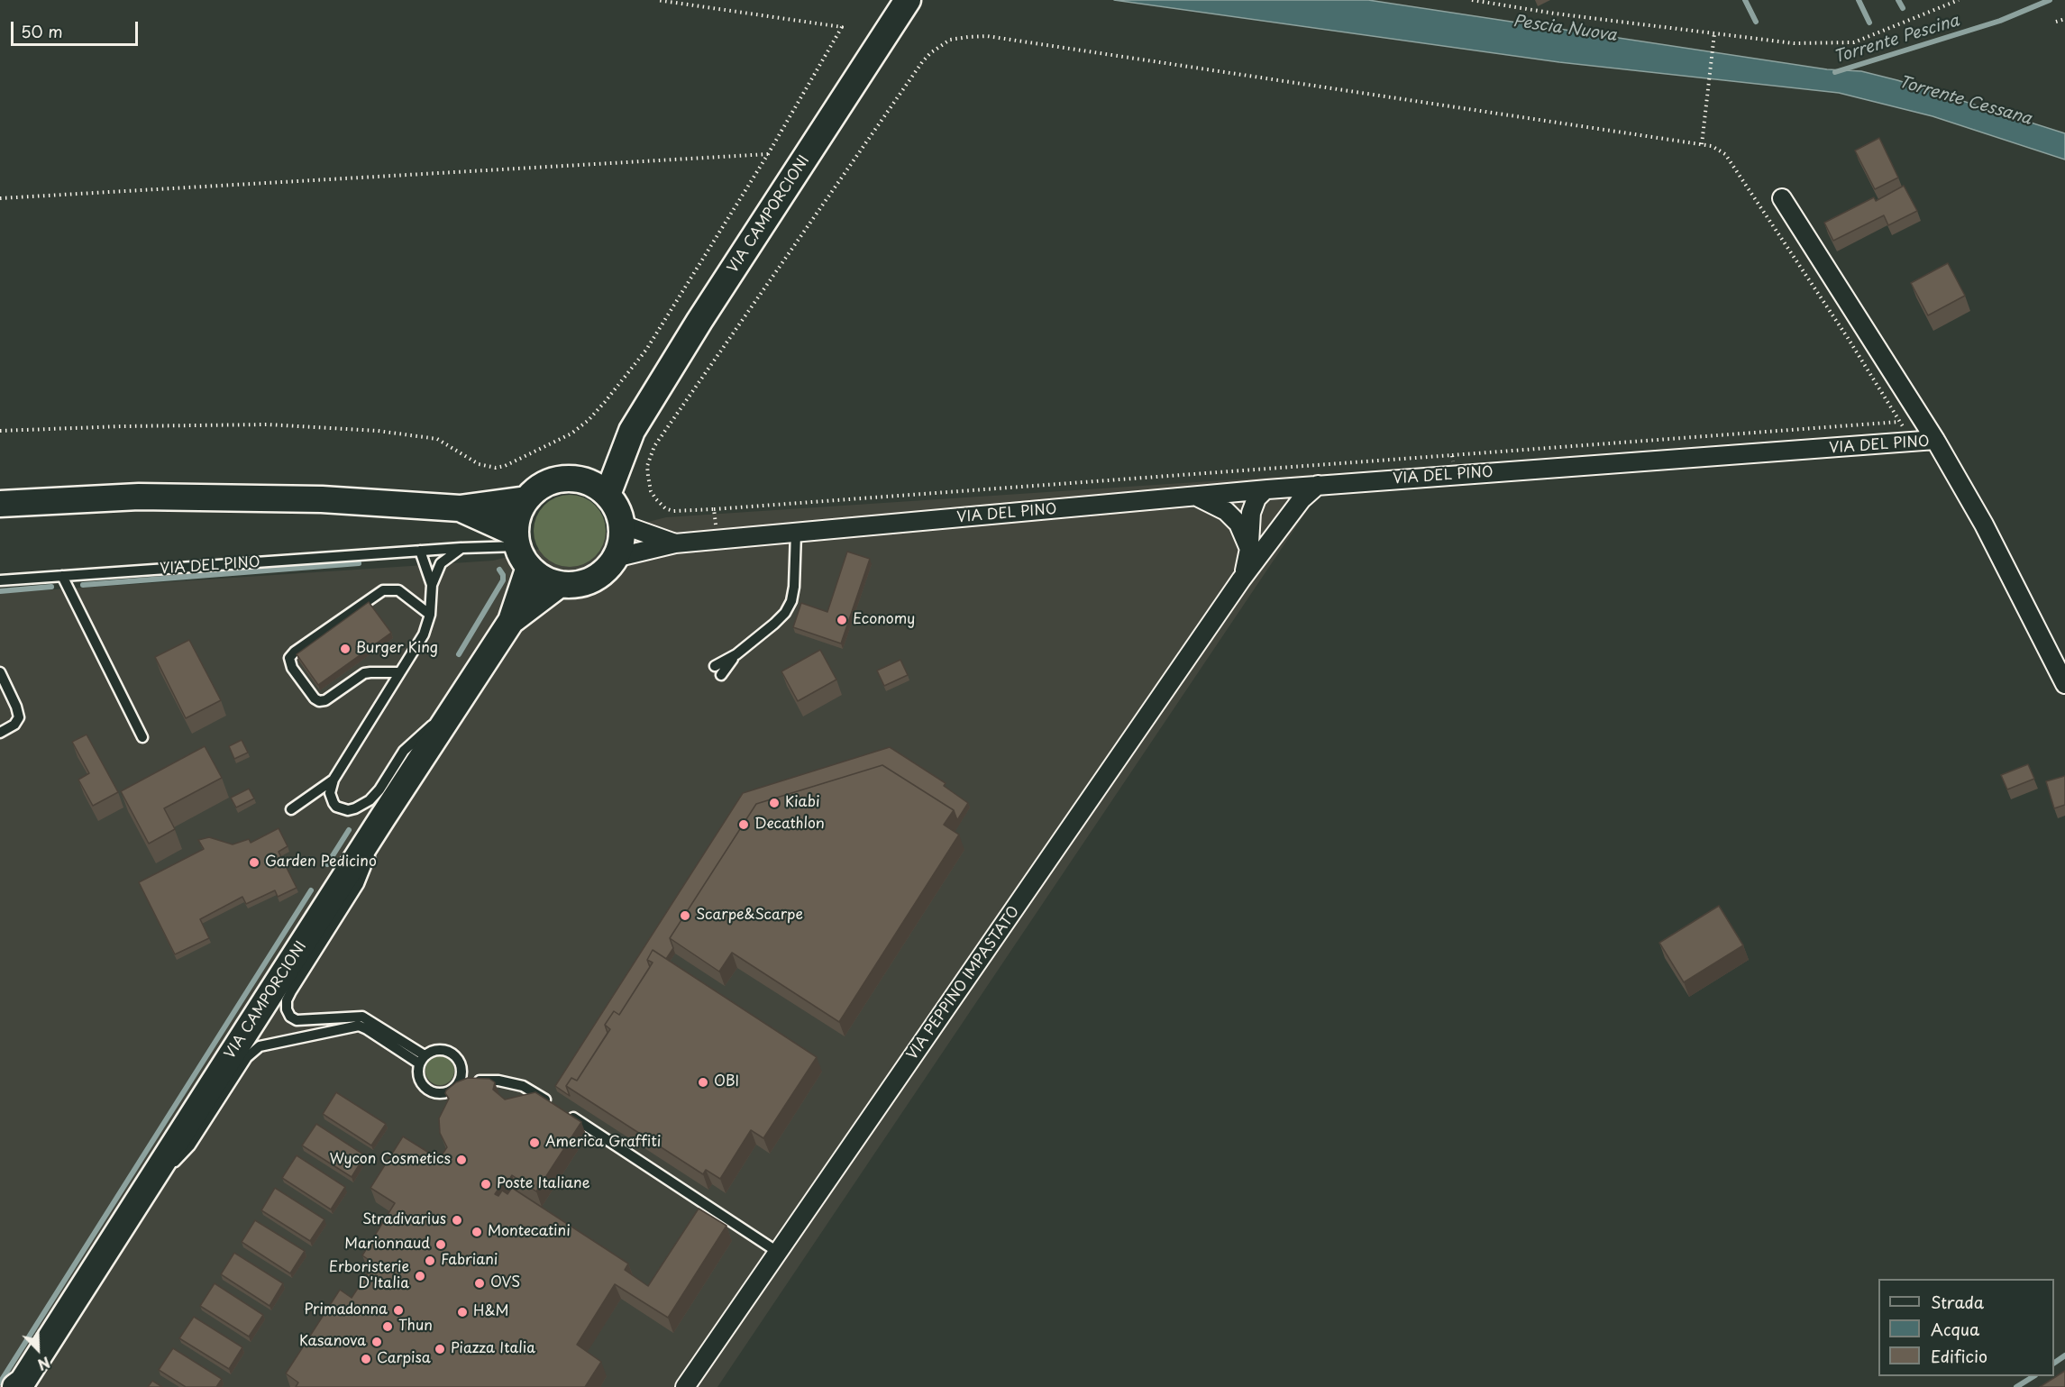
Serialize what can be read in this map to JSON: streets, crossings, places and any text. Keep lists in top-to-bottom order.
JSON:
{
  "streets": {
    "main road": ["VIA CAMPORCIONI"],
    "street": ["VIA DEL PINO", "VIA PEPPINO IMPASTATO"]
  },
  "crossings": [
    ["VIA DEL PINO", "VIA PEPPINO IMPASTATO"]
  ],
  "water": ["Pescia Nuova", "Torrente Pescina", "Torrente Cessana"],
  "places": [
    "Economy",
    "Burger King",
    "Kiabi",
    "Decathlon",
    "Garden Pedicino",
    "Scarpe&Scarpe",
    "OBI",
    "America Graffiti",
    "Wycon Cosmetics",
    "Poste Italiane",
    "Stradivarius",
    "Montecatini",
    "Marionnaud",
    "Fabriani",
    "Erboristerie D'Italia",
    "OVS",
    "Primadonna",
    "H&M",
    "Thun",
    "Kasanova",
    "Piazza Italia",
    "Carpisa"
  ],
  "legend": ["Strada", "Acqua", "Edificio"],
  "scale_bar": "50 m",
  "north": "bottom right"
}
